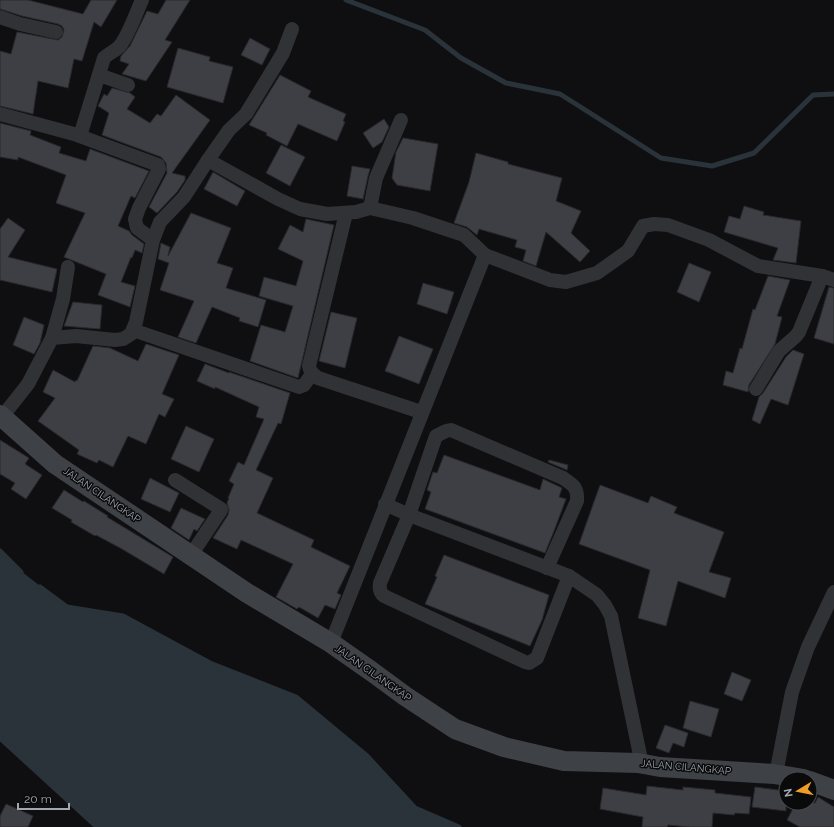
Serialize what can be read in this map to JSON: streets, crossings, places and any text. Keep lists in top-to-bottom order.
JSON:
{
  "streets": {
    "street": ["JALAN CILANGKAP"]
  },
  "scale_bar": "20 m",
  "north": "left"
}
